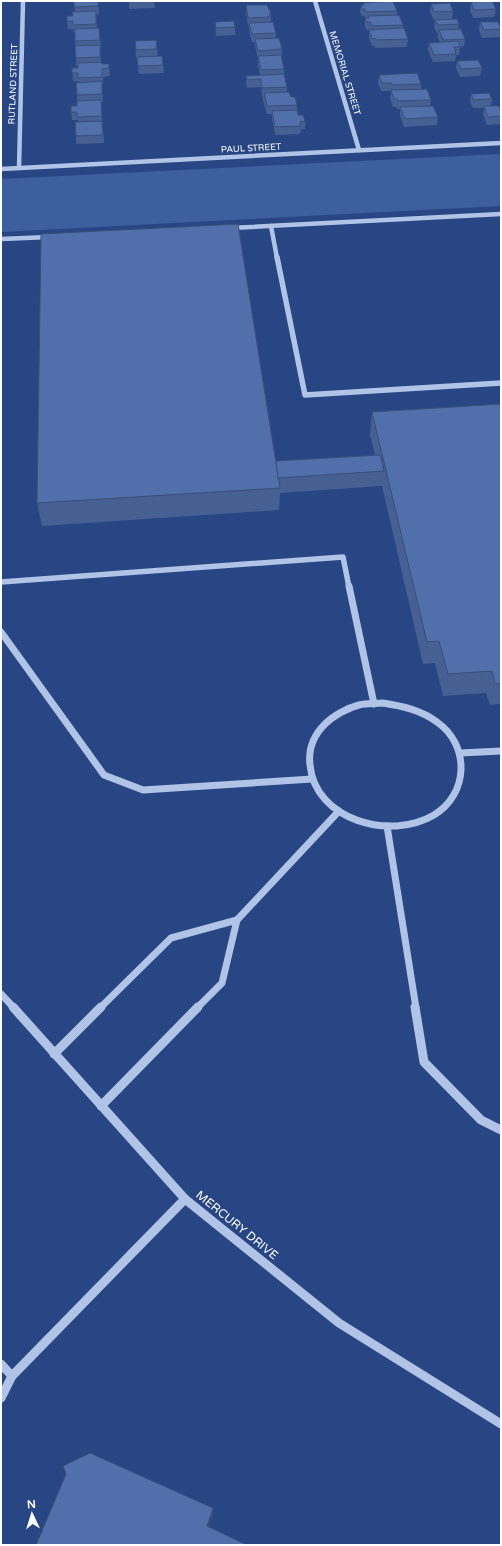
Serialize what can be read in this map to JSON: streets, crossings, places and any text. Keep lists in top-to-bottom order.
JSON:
{
  "streets": {
    "street": [
      "MEMORIAL STREET",
      "RUTLAND STREET",
      "PAUL STREET",
      "MERCURY DRIVE"
    ]
  },
  "crossings": [
    ["MEMORIAL STREET", "PAUL STREET"],
    ["RUTLAND STREET", "PAUL STREET"]
  ],
  "north": "top"
}
